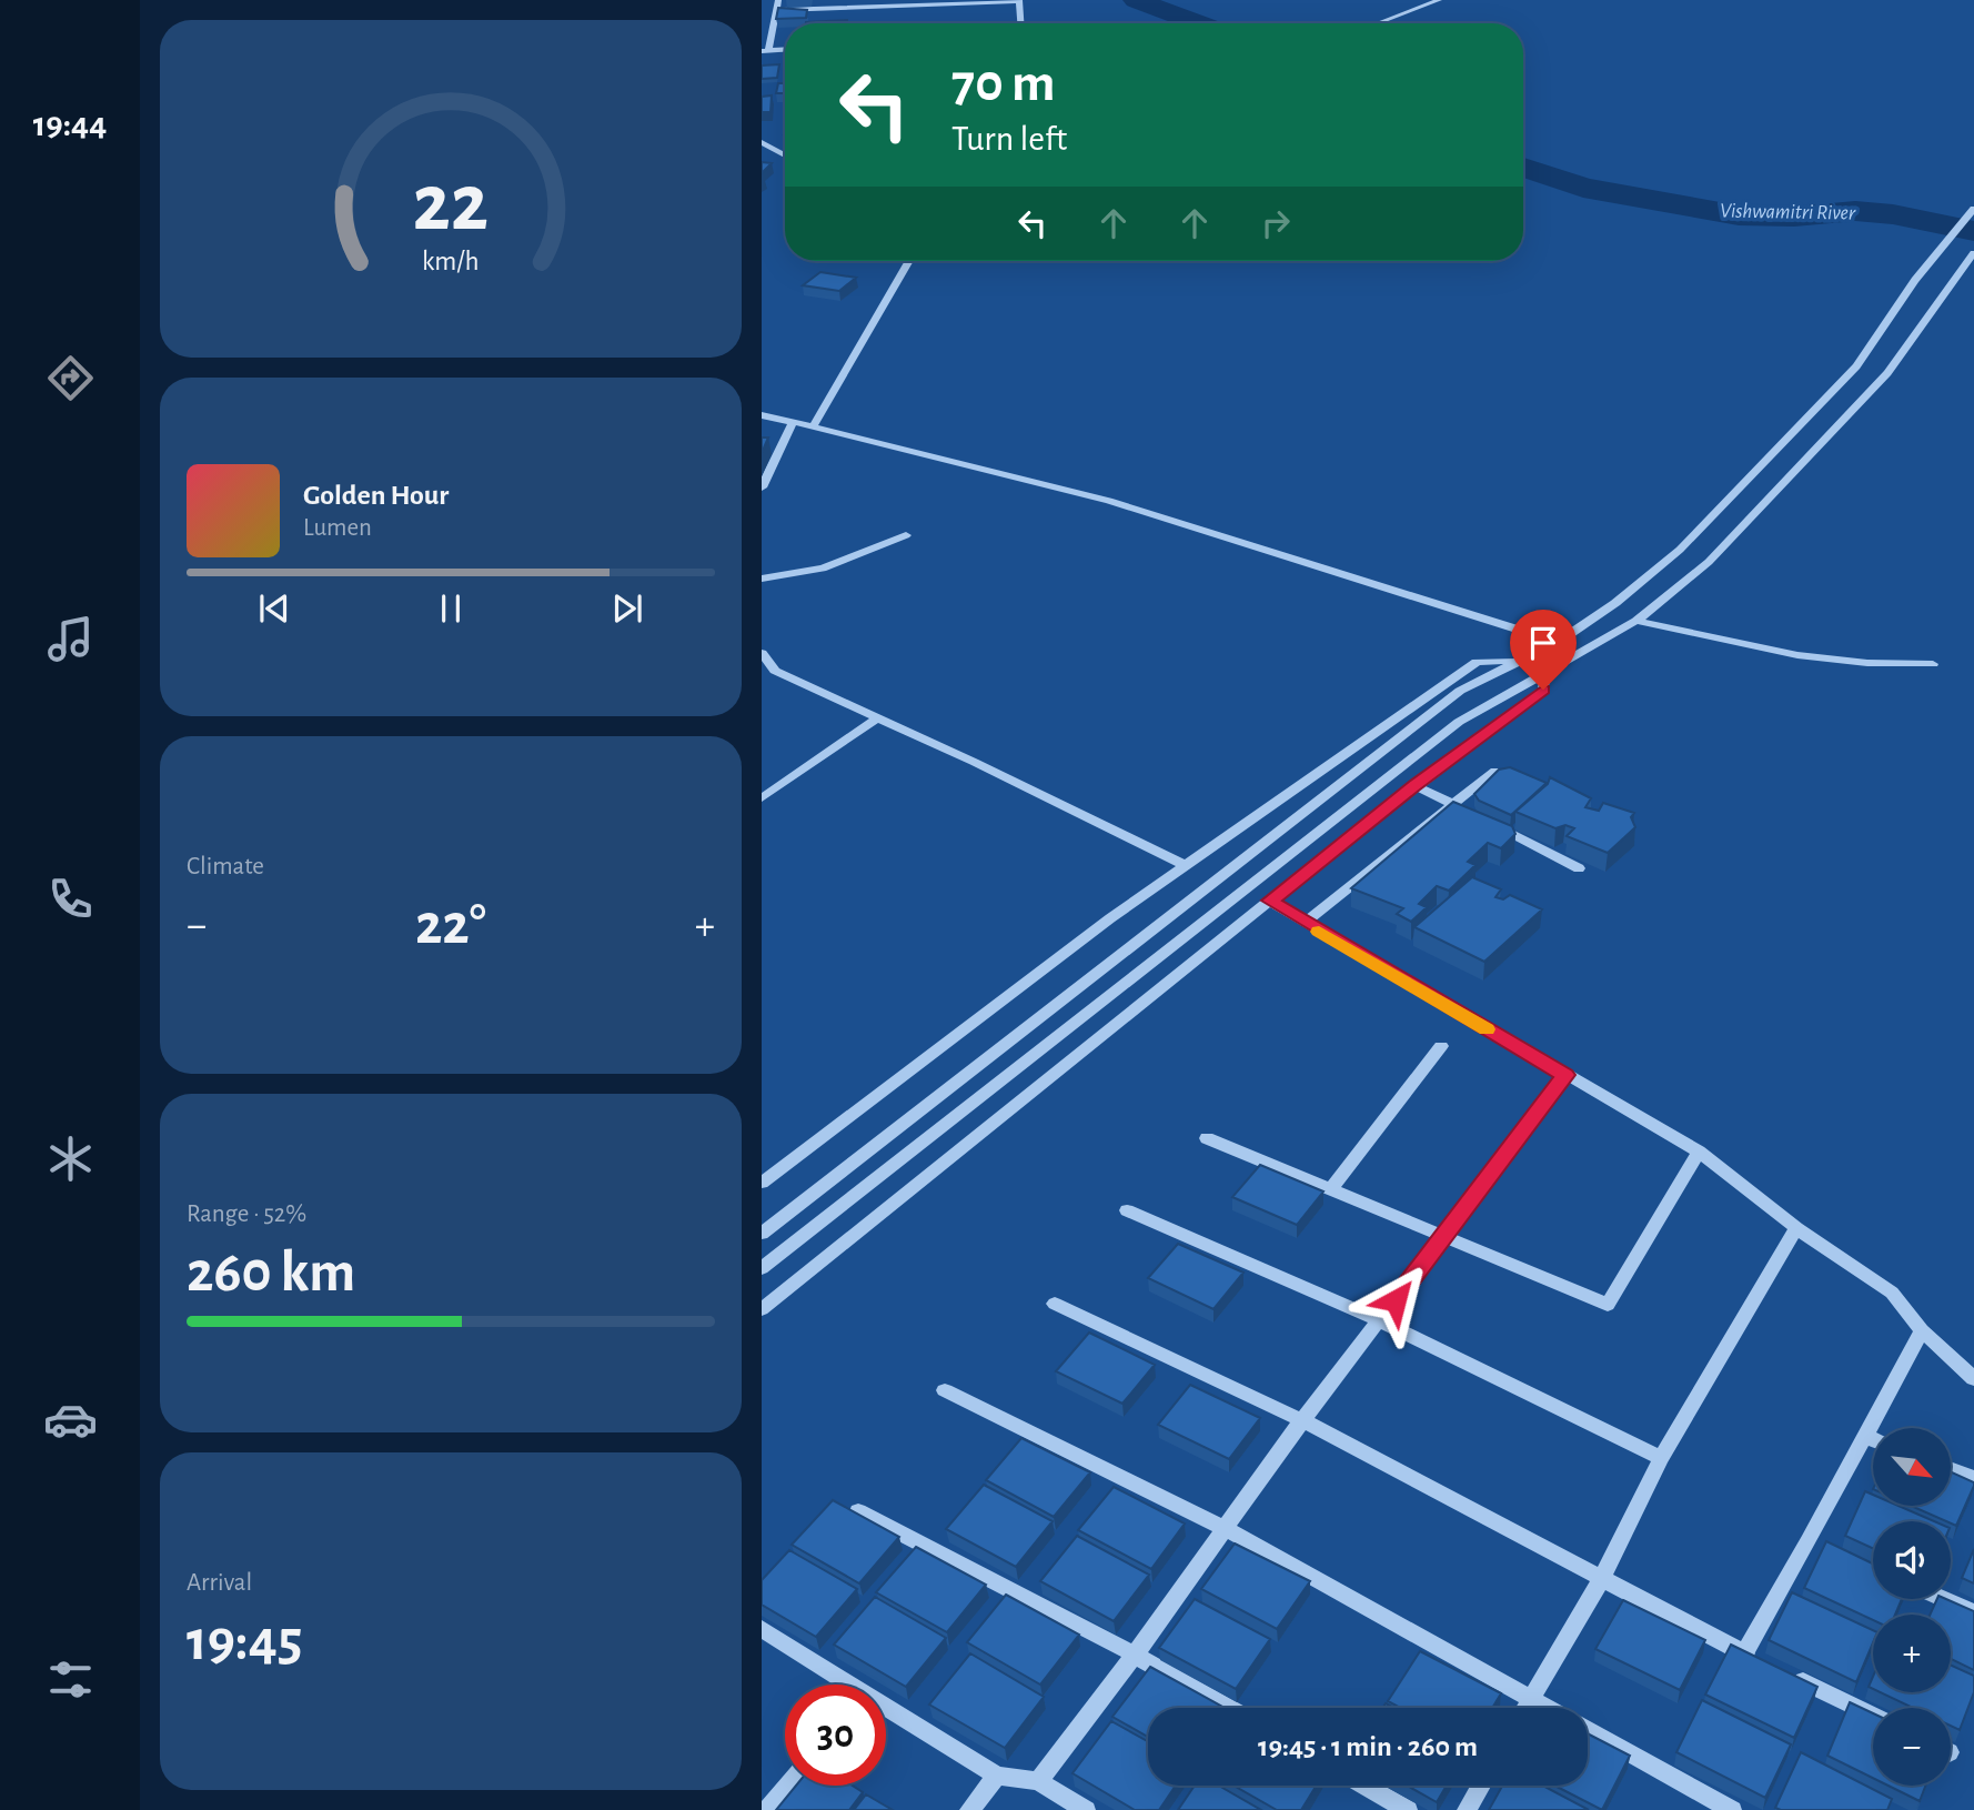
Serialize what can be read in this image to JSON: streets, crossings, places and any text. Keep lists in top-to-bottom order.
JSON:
{
  "water": ["Vishwamitri River"],
  "north": "bottom right",
  "page": {
    "tabs": "19:44",
    "turn": ["70 m", "Turn left"],
    "song": ["Golden Hour", "Lumen"],
    "tile": [
      "Climate",
      ["Range · 52%", "260 km"],
      ["Arrival", "19:45"]
    ],
    "heat": ["−", "22°", "+"],
    "map_buttons": ["+", "−"],
    "limit": "30",
    "trip": "19:45 · 1 min · 260 m",
    "gauge": ["22", "km/h"]
  }
}
